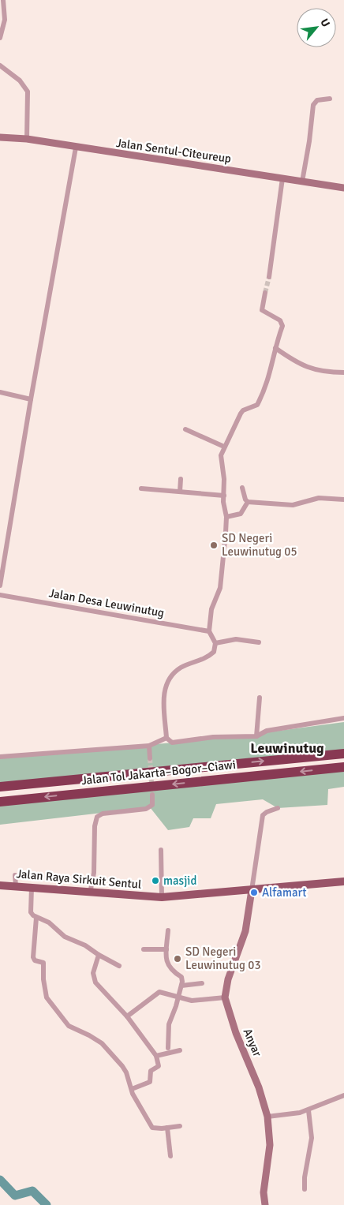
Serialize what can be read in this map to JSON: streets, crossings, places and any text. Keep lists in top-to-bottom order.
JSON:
{
  "streets": {
    "highway": ["Jalan Tol Jakarta–Bogor–Ciawi"],
    "main road": ["Jalan Raya Sirkuit Sentul"],
    "street": ["Jalan Sentul-Citeureup", "Jalan Desa Leuwinutug", "Anyar"]
  },
  "crossings": [
    ["Jalan Raya Sirkuit Sentul", "Anyar"]
  ],
  "districts": ["Leuwinutug"],
  "places": [
    "SD Negeri Leuwinutug 05",
    "masjid",
    "Alfamart",
    "SD Negeri Leuwinutug 03"
  ],
  "north": "top right"
}
